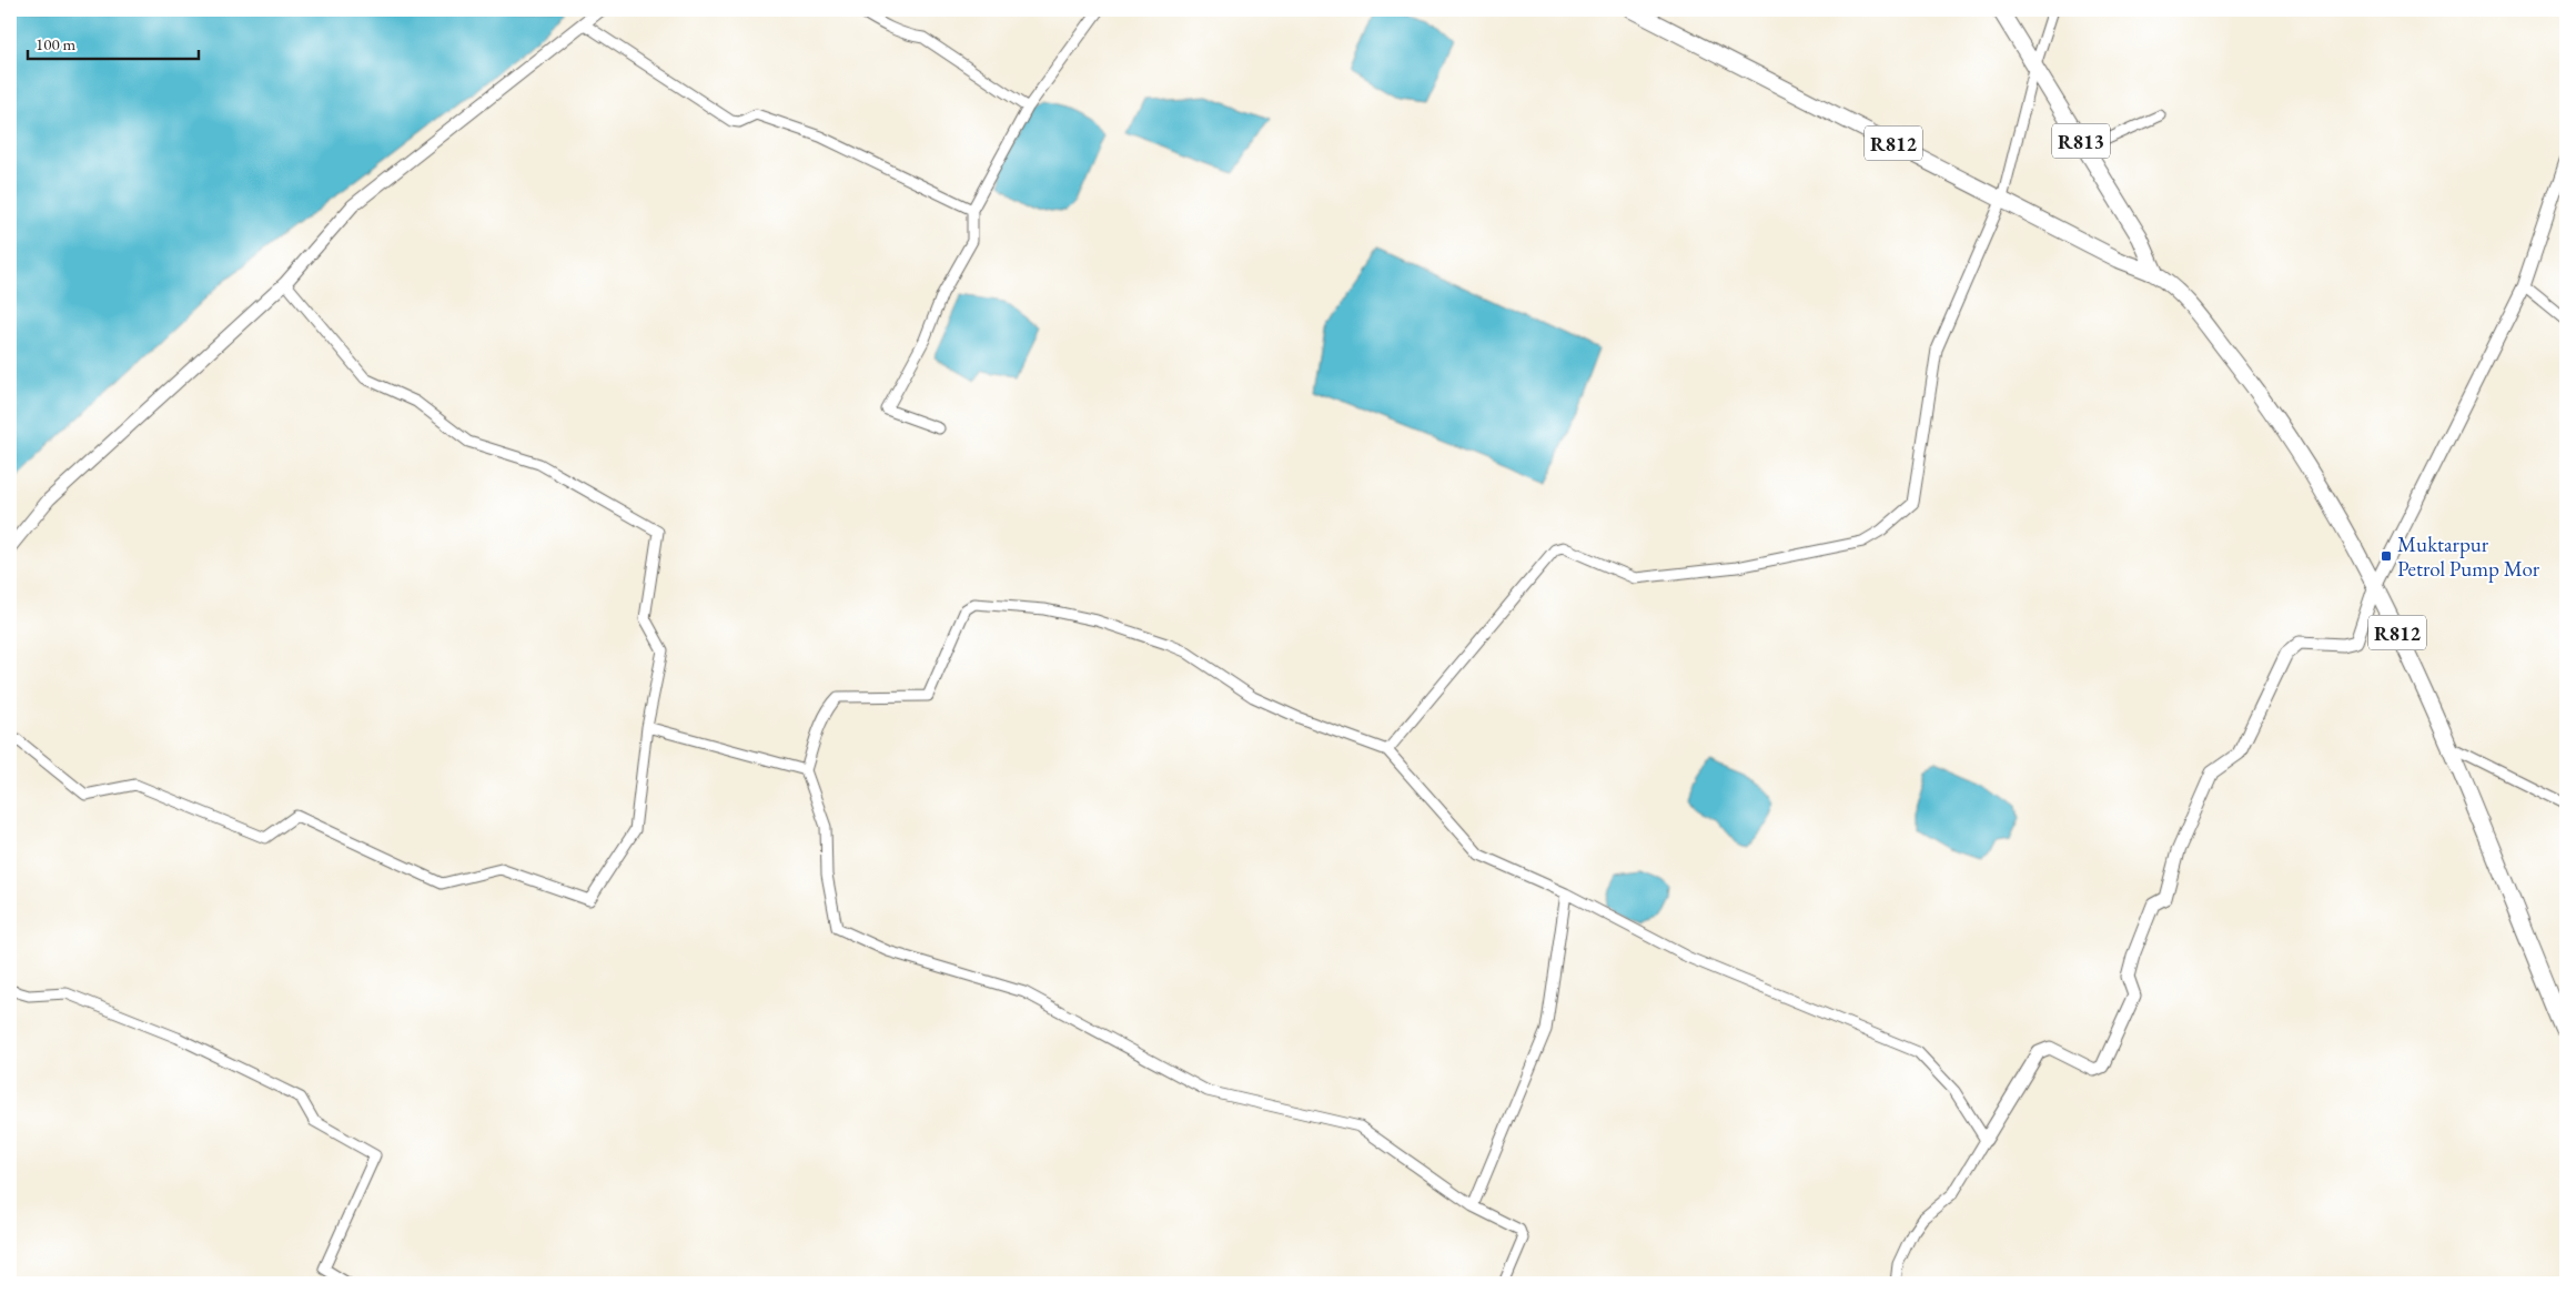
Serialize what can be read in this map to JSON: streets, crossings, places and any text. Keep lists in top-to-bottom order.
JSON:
{
  "streets": {
    "main road": ["R813", "R812"]
  },
  "crossings": [
    ["R813", "R812"]
  ],
  "places": {
    "transit": ["Muktarpur Petrol Pump Mor"]
  },
  "scale_bar": "100 m"
}
